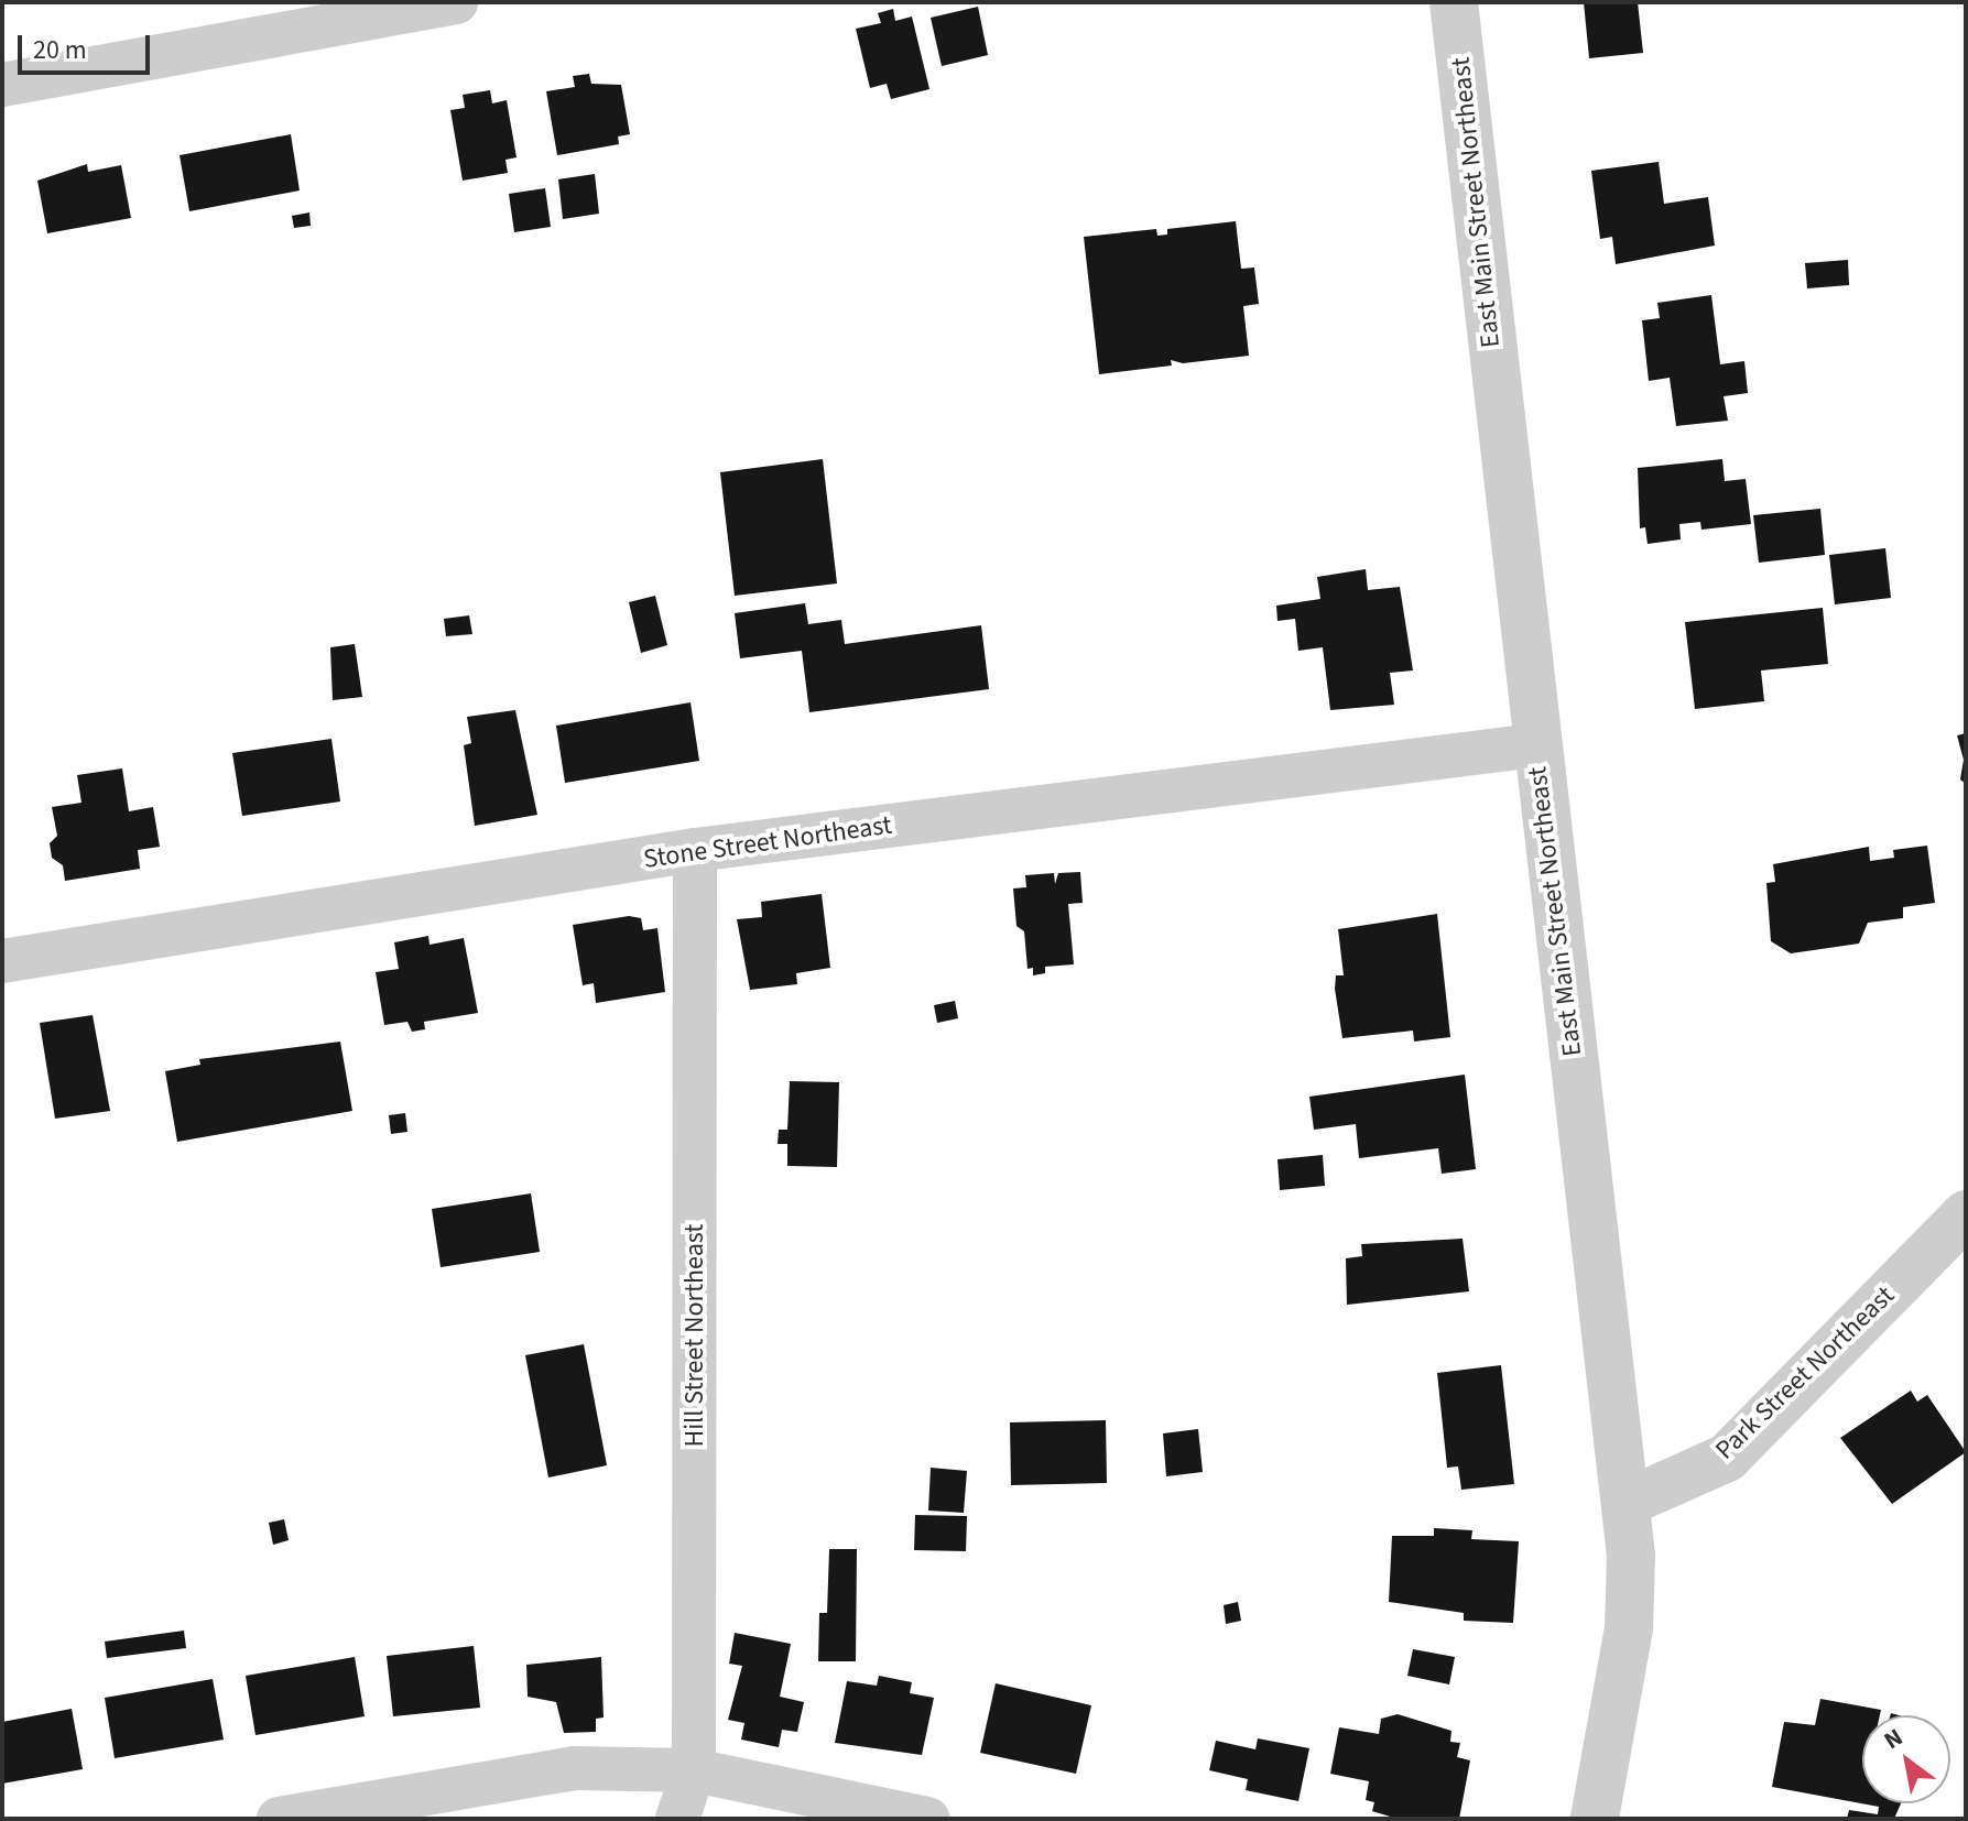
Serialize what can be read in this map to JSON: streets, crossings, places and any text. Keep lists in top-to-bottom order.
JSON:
{
  "streets": {
    "street": [
      "East Main Street Northeast",
      "Stone Street Northeast",
      "Hill Street Northeast",
      "Park Street Northeast"
    ]
  },
  "crossings": [
    ["East Main Street Northeast", "Stone Street Northeast"],
    ["East Main Street Northeast", "Park Street Northeast"],
    ["Stone Street Northeast", "Hill Street Northeast"]
  ],
  "scale_bar": "20 m",
  "north": "top left"
}
